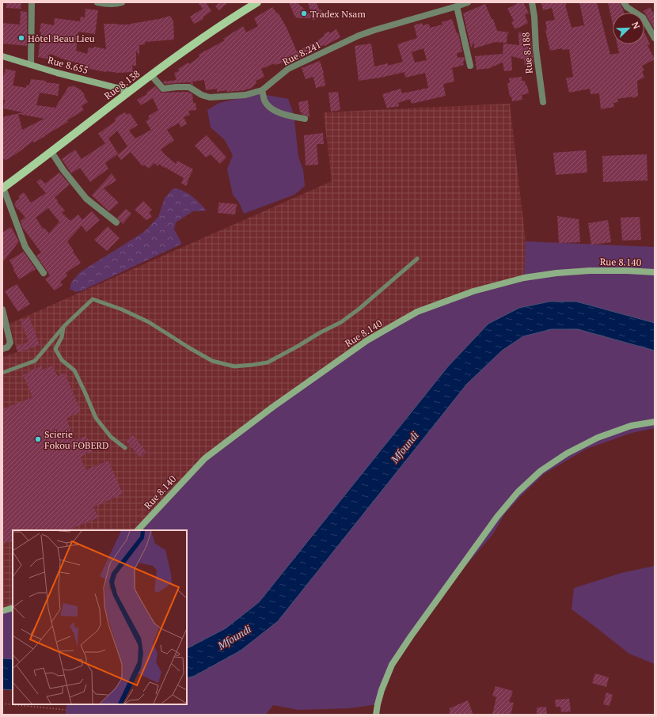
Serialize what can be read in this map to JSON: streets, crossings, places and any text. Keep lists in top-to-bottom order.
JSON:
{
  "streets": {
    "main road": ["Rue 8.655", "Rue 8.138", "Rue 8.140"],
    "street": ["Rue 8.241", "Rue 8.188"]
  },
  "crossings": [
    ["Rue 8.241", "Rue 8.138"],
    ["Rue 8.655", "Rue 8.138"]
  ],
  "water": ["Mfoundi"],
  "places": ["Tradex Nsam", "Hôtel Beau Lieu", "Scierie Fokou FOBERD"],
  "north": "top right"
}
